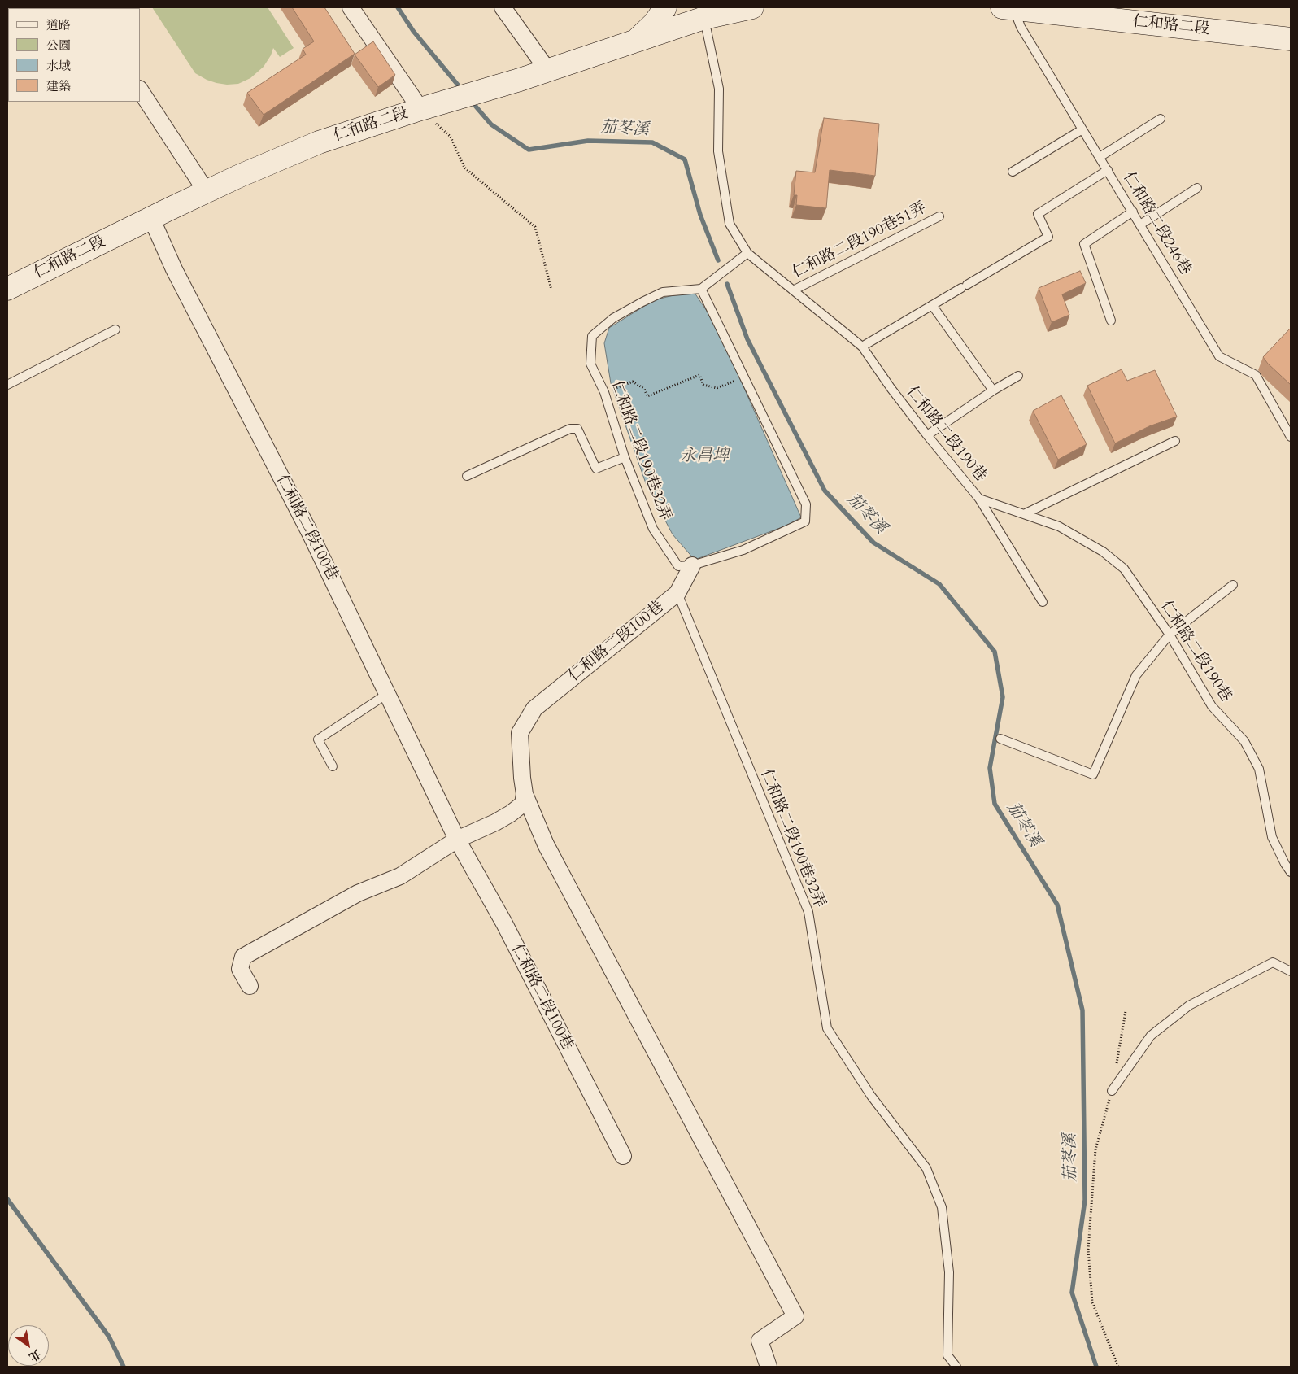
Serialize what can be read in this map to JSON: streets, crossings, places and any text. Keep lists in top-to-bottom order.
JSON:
{
  "streets": {
    "main road": ["仁和路二段"],
    "street": ["仁和路二段100巷"],
    "lane": [
      "仁和路二段246巷",
      "仁和路二段190巷51弄",
      "仁和路二段190巷",
      "仁和路二段190巷32弄"
    ]
  },
  "crossings": [
    ["仁和路二段", "仁和路二段246巷"],
    ["仁和路二段", "仁和路二段190巷"],
    ["仁和路二段", "仁和路二段100巷"],
    ["仁和路二段190巷51弄", "仁和路二段190巷"],
    ["仁和路二段190巷32弄", "仁和路二段100巷"]
  ],
  "water": ["茄苳溪", "永昌埤"],
  "legend": [
    "道路",
    "公園",
    "水域",
    "建築"
  ],
  "north": "bottom right"
}
